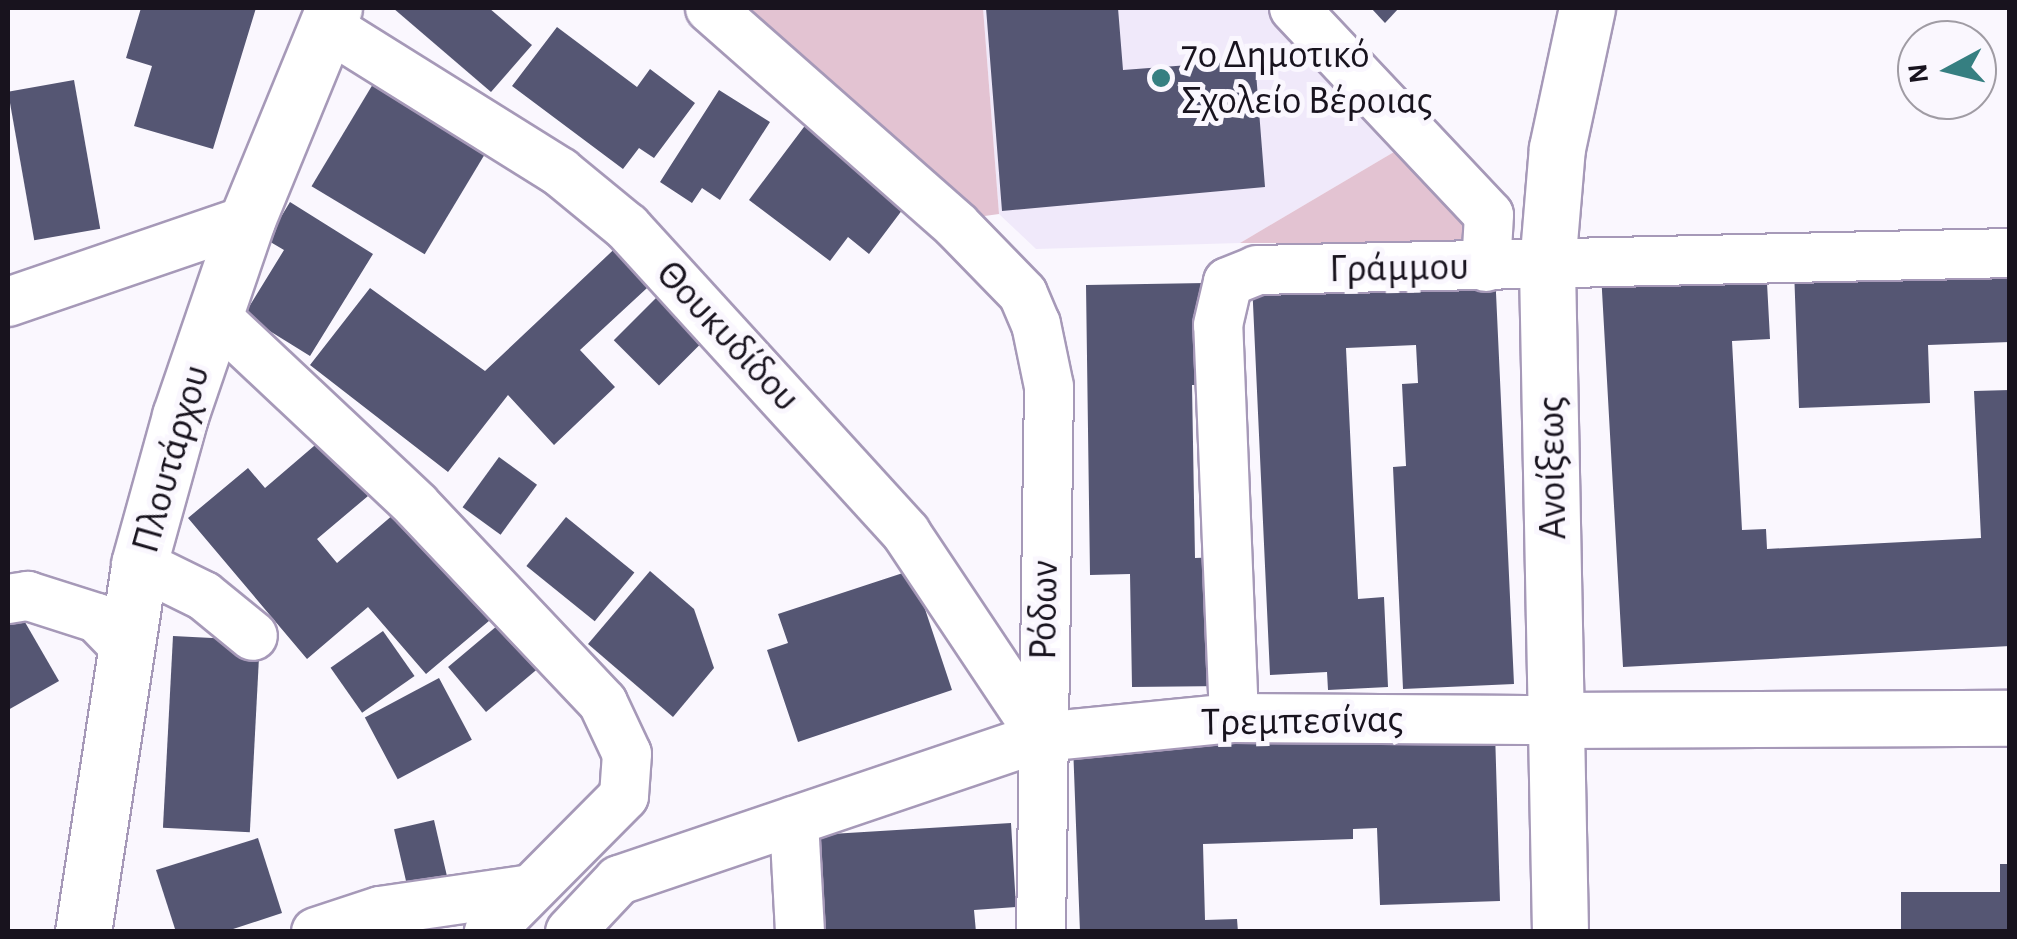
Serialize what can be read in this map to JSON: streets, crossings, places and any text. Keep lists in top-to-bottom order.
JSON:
{
  "streets": {
    "street": [
      "Γράμμου",
      "Θουκυδίδου",
      "Πλουτάρχου",
      "Ανοίξεως",
      "Ρόδων",
      "Τρεμπεσίνας"
    ]
  },
  "crossings": [
    ["Γράμμου", "Ανοίξεως"],
    ["Γράμμου", "Τρεμπεσίνας"],
    ["Θουκυδίδου", "Πλουτάρχου"],
    ["Θουκυδίδου", "Ρόδων"],
    ["Θουκυδίδου", "Τρεμπεσίνας"],
    ["Ανοίξεως", "Τρεμπεσίνας"],
    ["Ρόδων", "Τρεμπεσίνας"]
  ],
  "places": ["7ο Δημοτικό Σχολείο Βέροιας"],
  "north": "left"
}
